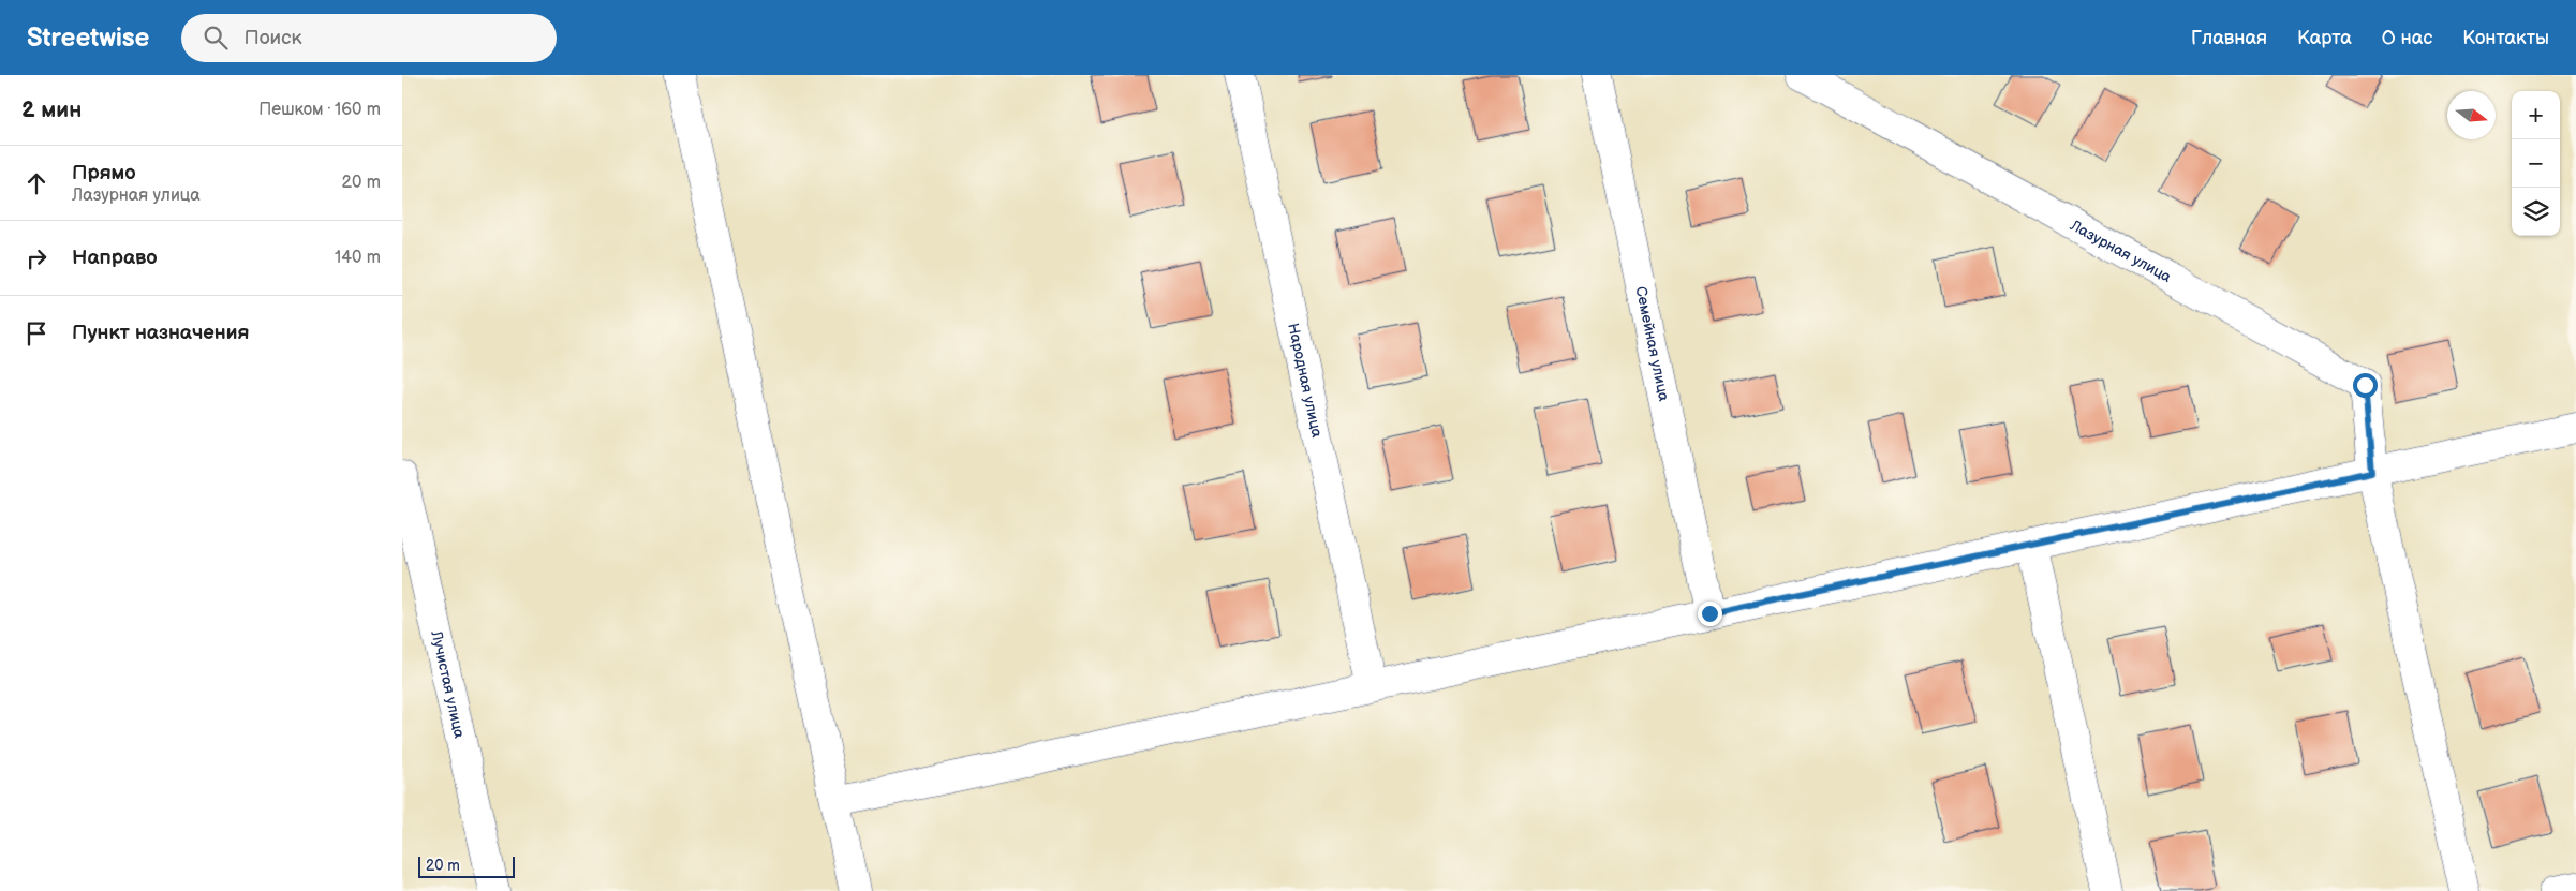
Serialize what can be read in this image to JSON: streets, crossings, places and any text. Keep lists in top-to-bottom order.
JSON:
{
  "streets": {
    "street": [
      "Лазурная улица",
      "Семейная улица",
      "Народная улица",
      "Лучистая улица"
    ]
  },
  "scale_bar": "20 m",
  "north": "right",
  "page": {
    "header": "Streetwise",
    "search": "Поиск",
    "nav": [
      "Главная",
      "Карта",
      "О нас",
      "Контакты"
    ],
    "heading": ["2 мин", "Пешком · 160 m"],
    "map_buttons": ["+", "−"],
    "list": [
      ["Прямо", "Лазурная улица", "20 m"],
      ["Направо", "140 m"],
      "Пункт назначения"
    ],
    "scale": "20 m"
  }
}
